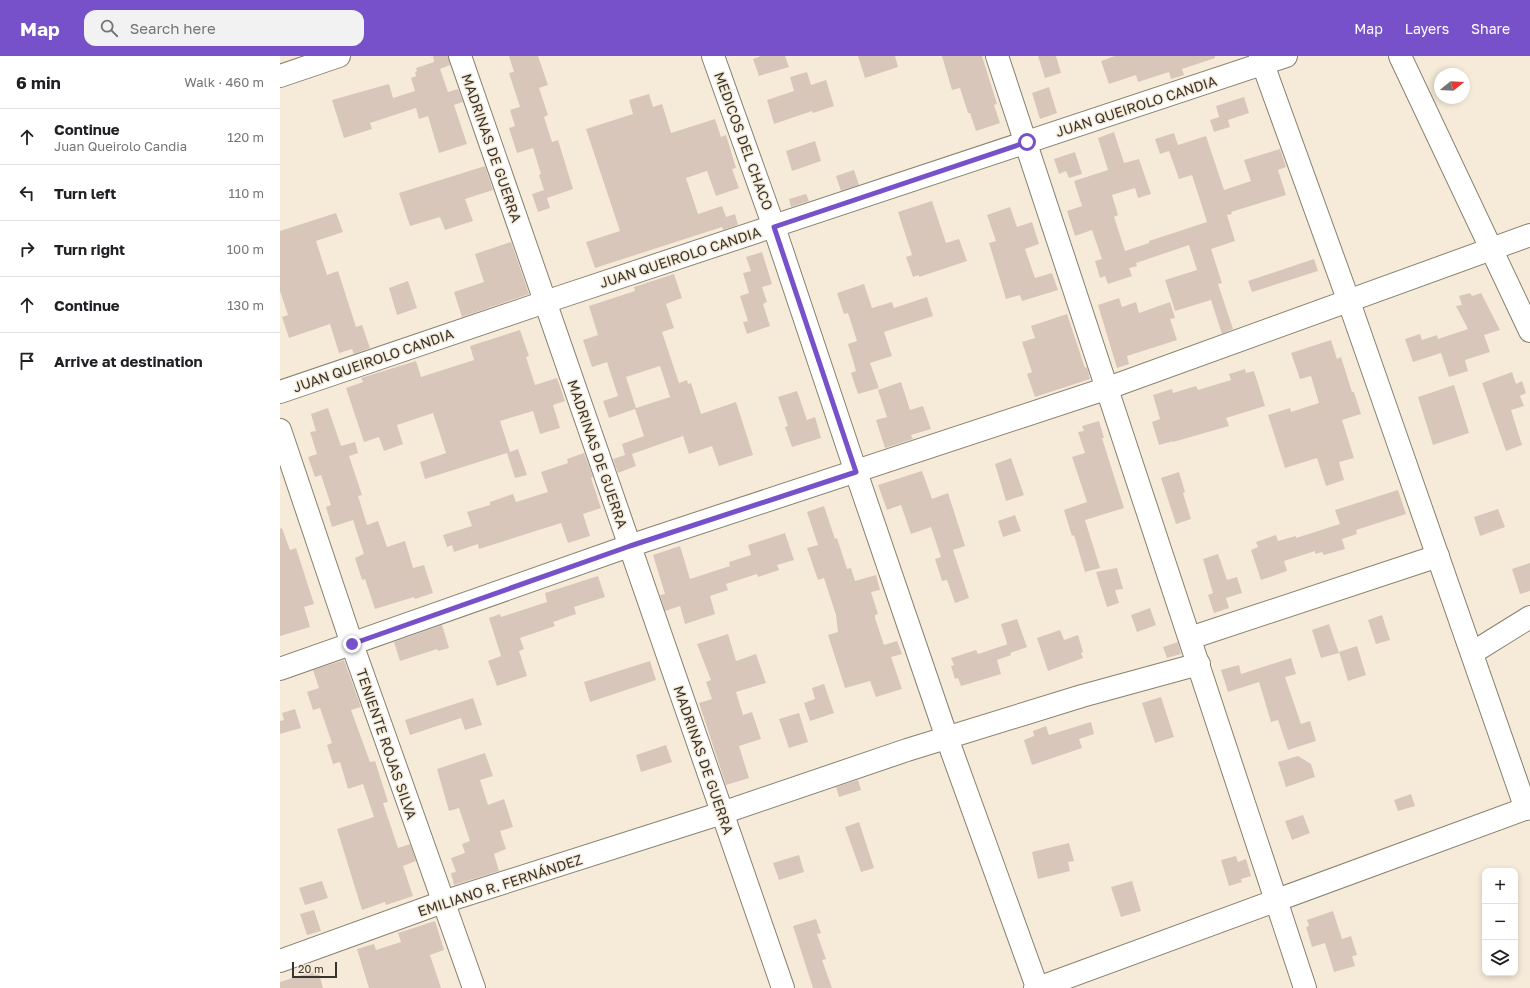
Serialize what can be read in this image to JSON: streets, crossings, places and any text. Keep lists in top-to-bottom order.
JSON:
{
  "streets": {
    "street": [
      "JUAN QUEIROLO CANDIA",
      "MEDICOS DEL CHACO",
      "MADRINAS DE GUERRA",
      "TENIENTE ROJAS SILVA",
      "EMILIANO R. FERNÁNDEZ"
    ]
  },
  "crossings": [
    ["JUAN QUEIROLO CANDIA", "MEDICOS DEL CHACO"],
    ["JUAN QUEIROLO CANDIA", "MADRINAS DE GUERRA"],
    ["MEDICOS DEL CHACO", "EMILIANO R. FERNÁNDEZ"],
    ["MADRINAS DE GUERRA", "EMILIANO R. FERNÁNDEZ"],
    ["TENIENTE ROJAS SILVA", "EMILIANO R. FERNÁNDEZ"]
  ],
  "scale_bar": "20 m",
  "north": "right",
  "page": {
    "header": "Map",
    "search": "Search here",
    "nav": ["Map", "Layers", "Share"],
    "heading": ["6 min", "Walk · 460 m"],
    "list": [
      ["Continue", "Juan Queirolo Candia", "120 m"],
      ["Turn left", "110 m"],
      ["Turn right", "100 m"],
      ["Continue", "130 m"],
      "Arrive at destination"
    ],
    "map_buttons": ["+", "−"],
    "scale": "20 m"
  }
}
